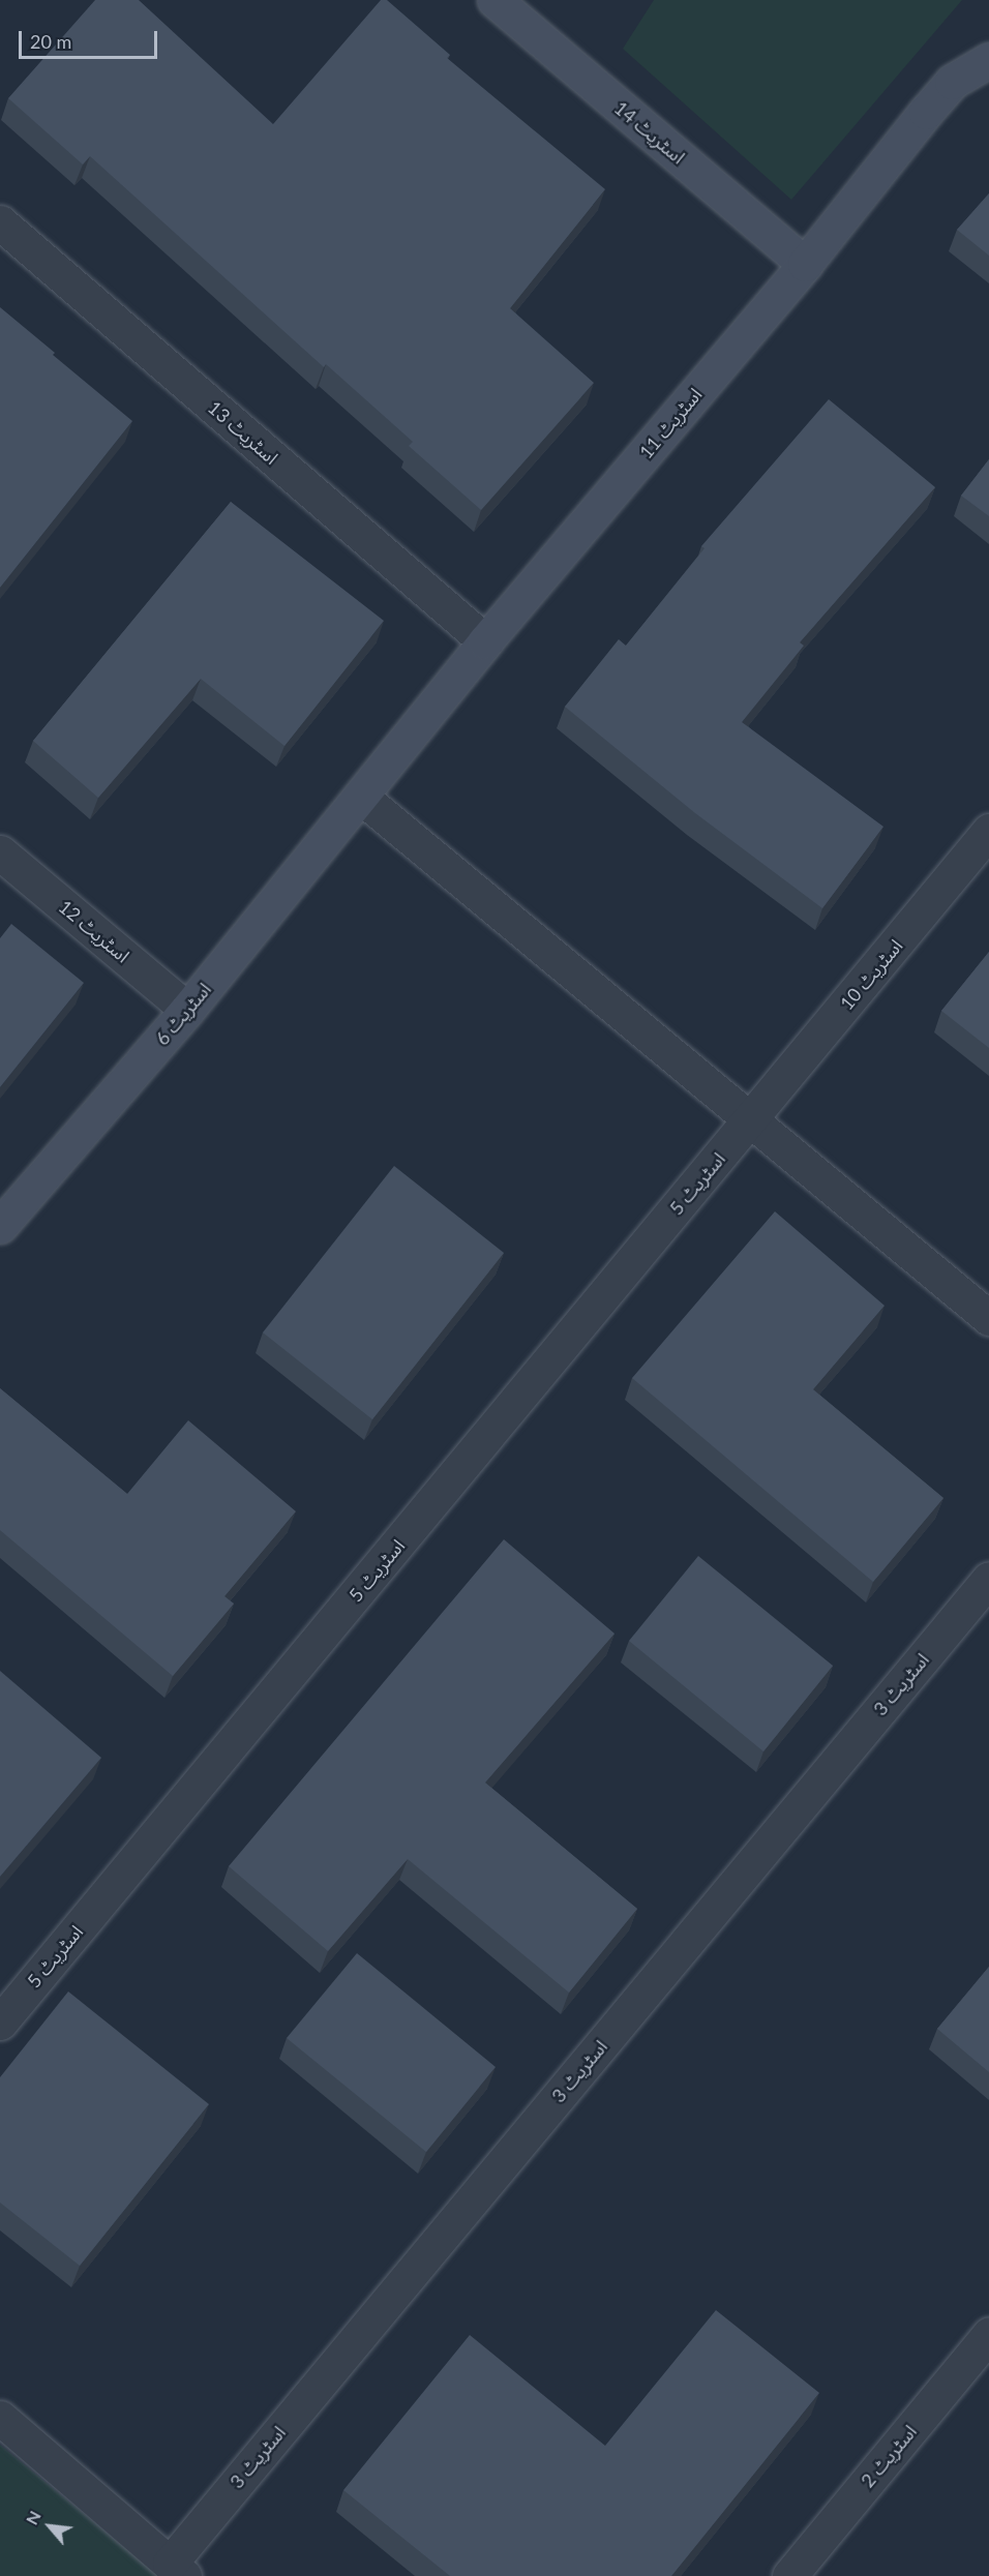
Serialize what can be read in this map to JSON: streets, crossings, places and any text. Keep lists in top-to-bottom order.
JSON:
{
  "streets": {
    "street": [
      "اسٹریٹ 14",
      "اسٹریٹ 11",
      "اسٹریٹ 13",
      "اسٹریٹ 12",
      "اسٹریٹ 10",
      "اسٹریٹ 6",
      "اسٹریٹ 5",
      "اسٹریٹ 3",
      "اسٹریٹ 2"
    ]
  },
  "crossings": [
    ["اسٹریٹ 14", "اسٹریٹ 11"],
    ["اسٹریٹ 11", "اسٹریٹ 13"],
    ["اسٹریٹ 11", "اسٹریٹ 6"],
    ["اسٹریٹ 12", "اسٹریٹ 6"],
    ["اسٹریٹ 10", "اسٹریٹ 5"]
  ],
  "scale_bar": "20 m",
  "north": "top left"
}
